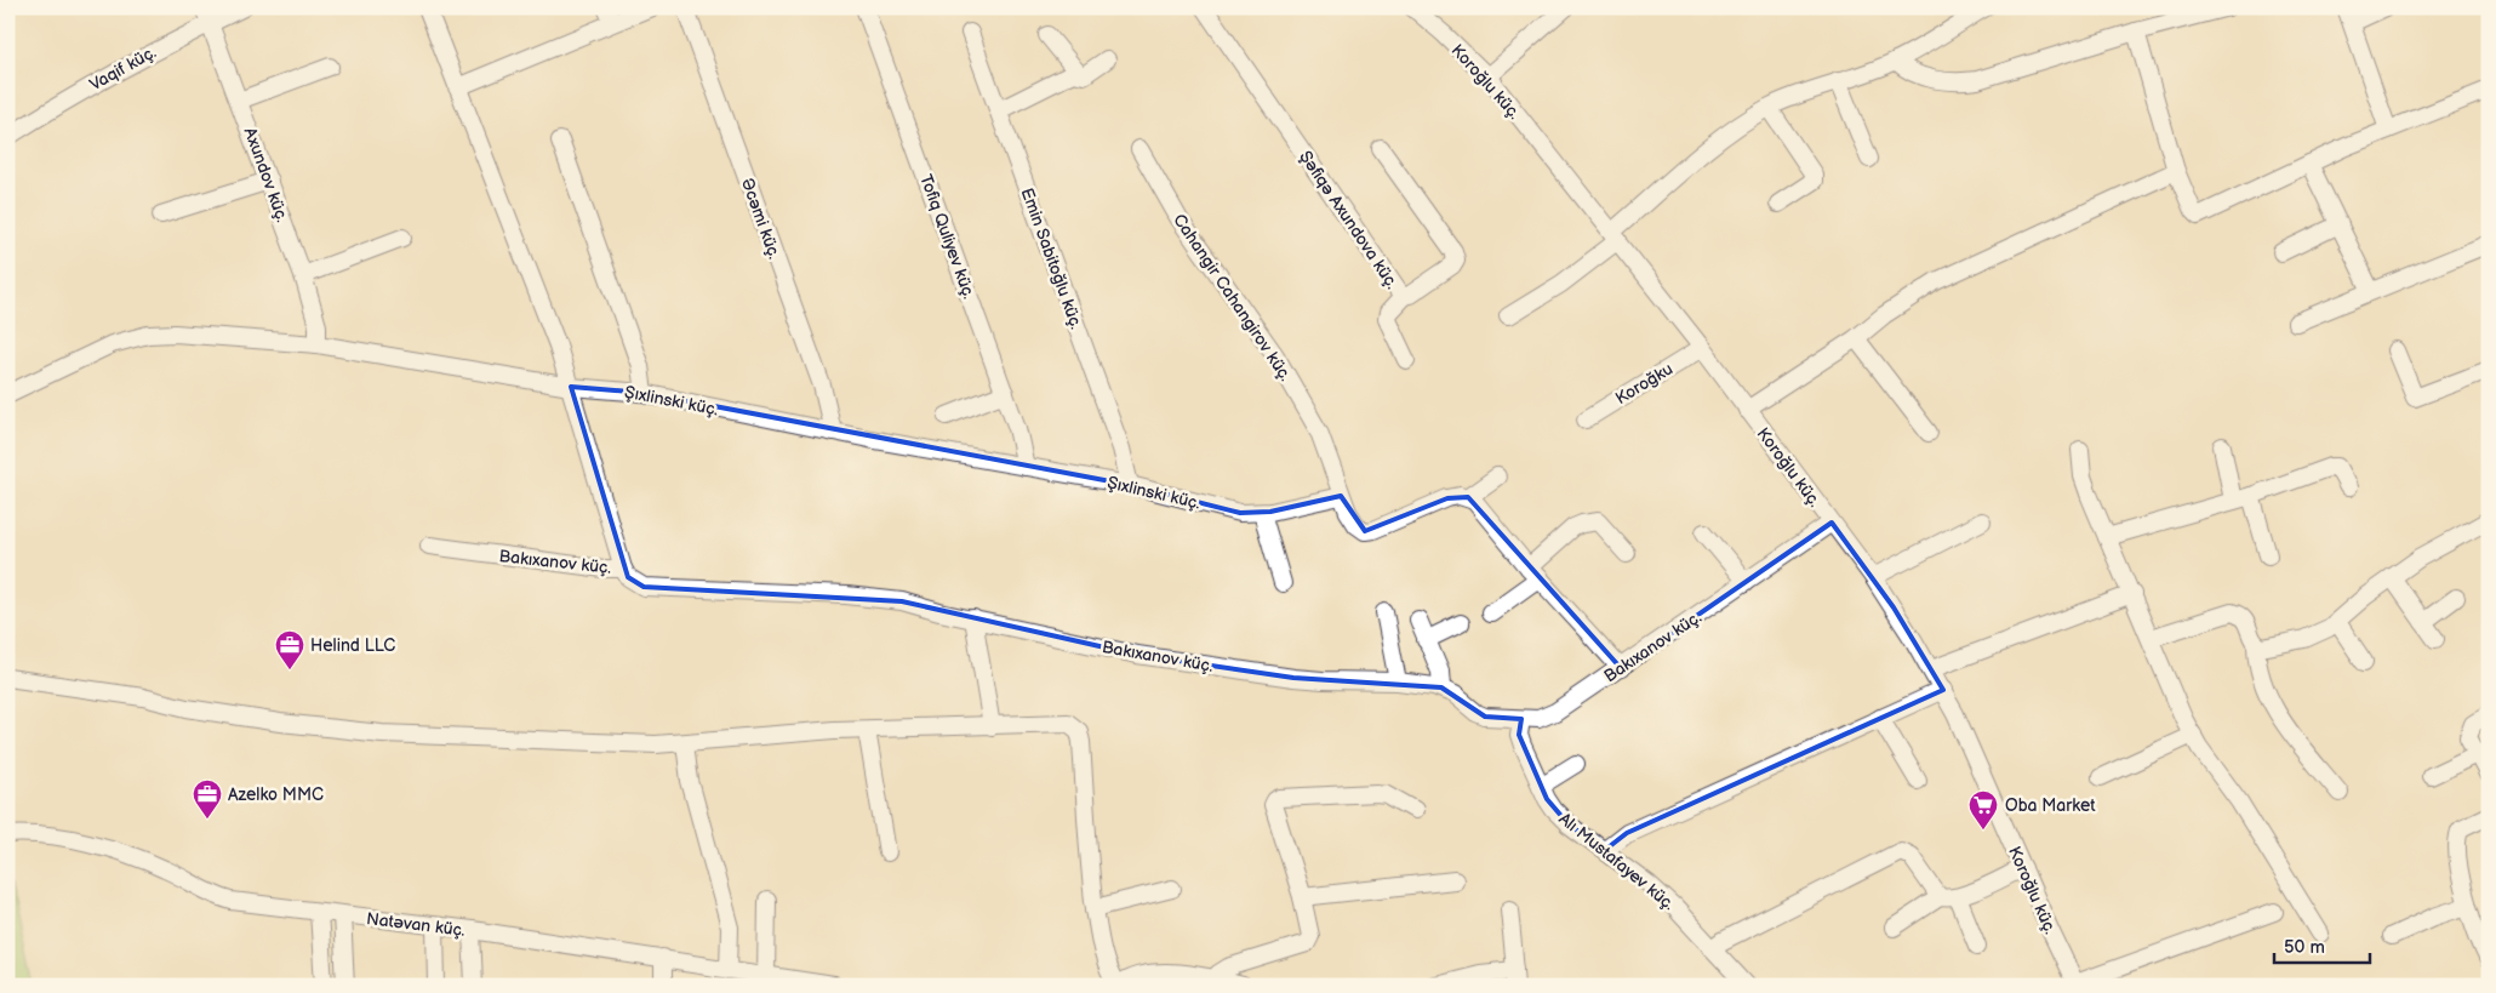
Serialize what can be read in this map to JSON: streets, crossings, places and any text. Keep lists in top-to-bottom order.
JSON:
{
  "streets": {
    "street": [
      "Vaqif küç.",
      "Koroğlu küç.",
      "Axundov küç.",
      "Əcəmi küç.",
      "Şəfiqə Axundova küç.",
      "Tofiq Quliyev küç.",
      "Emin Sabitoğlu küç.",
      "Cahangir Cahangirov küç.",
      "Koroğku",
      "Şıxlinski küç.",
      "Bakıxanov küç.",
      "Alı Mustafayev küç.",
      "Natəvan küç."
    ]
  },
  "crossings": [
    ["Vaqif küç.", "Axundov küç."],
    ["Koroğlu küç.", "Koroğku"],
    ["Koroğlu küç.", "Bakıxanov küç."],
    ["Axundov küç.", "Şıxlinski küç."],
    ["Əcəmi küç.", "Şıxlinski küç."],
    ["Tofiq Quliyev küç.", "Şıxlinski küç."],
    ["Emin Sabitoğlu küç.", "Şıxlinski küç."],
    ["Cahangir Cahangirov küç.", "Şıxlinski küç."],
    ["Bakıxanov küç.", "Alı Mustafayev küç."]
  ],
  "places": {
    "office": ["Helind LLC", "Azelko MMC"],
    "supermarket": ["Oba Market"]
  },
  "scale_bar": "50 m"
}
